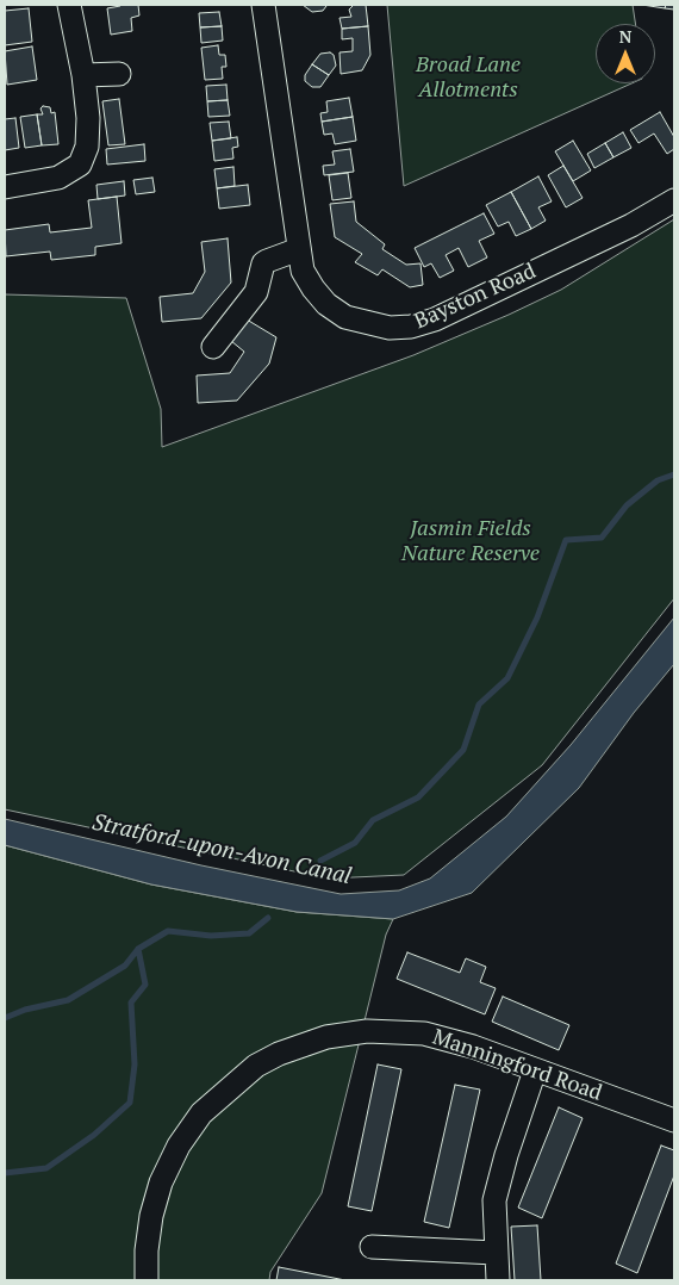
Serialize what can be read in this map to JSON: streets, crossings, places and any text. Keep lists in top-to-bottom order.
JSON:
{
  "streets": {
    "street": ["Bayston Road", "Manningford Road"]
  },
  "water": ["Stratford-upon-Avon Canal"],
  "parks": ["Broad Lane Allotments", "Jasmin Fields Nature Reserve"],
  "north": "top"
}
